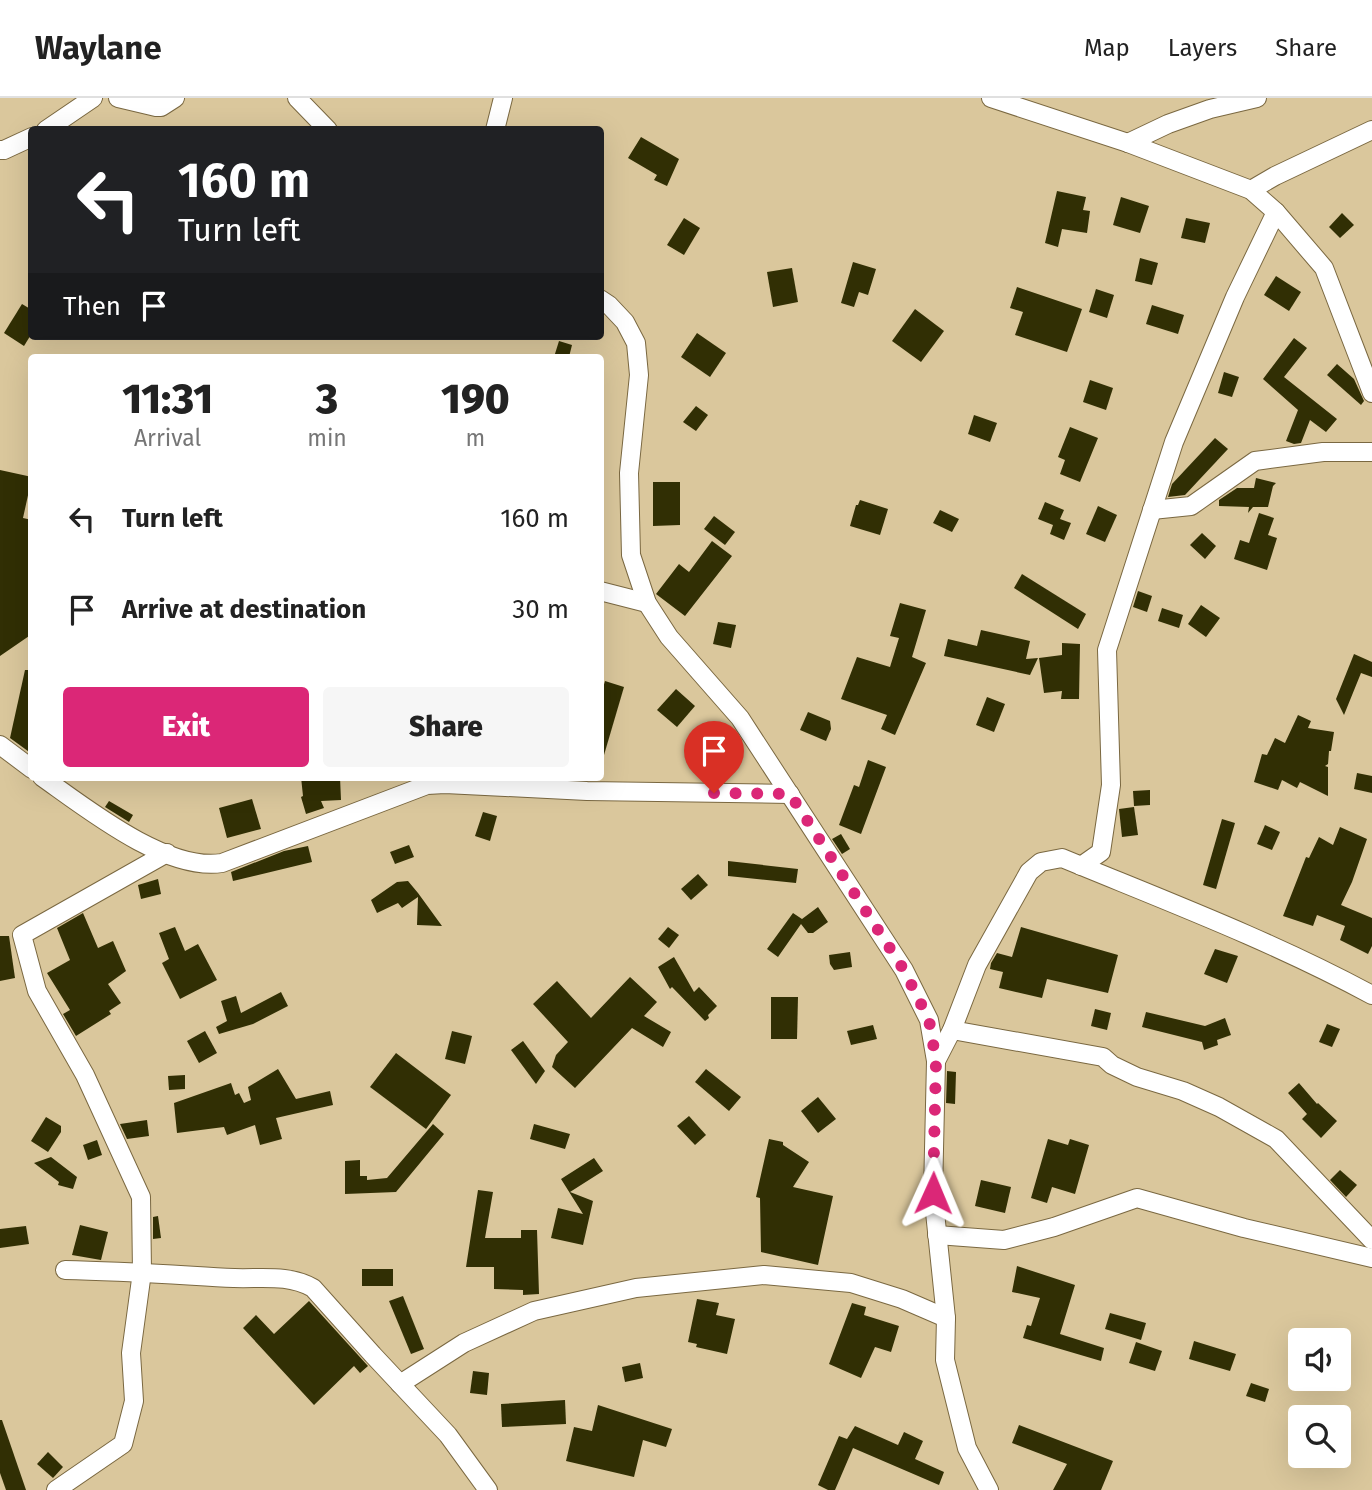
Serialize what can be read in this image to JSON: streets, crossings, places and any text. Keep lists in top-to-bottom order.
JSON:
{
  "page": {
    "header": "Waylane",
    "nav": ["Map", "Layers", "Share"],
    "turn": ["160 m", "Turn left"],
    "then": "Then",
    "eta": [
      "11:31",
      "Arrival",
      "3",
      "min",
      "190",
      "m"
    ],
    "list": [
      {
        "name": "Turn left",
        "value": "160 m"
      },
      {
        "name": "Arrive at destination",
        "value": "30 m"
      }
    ],
    "buttons": ["Exit", "Share"]
  }
}
